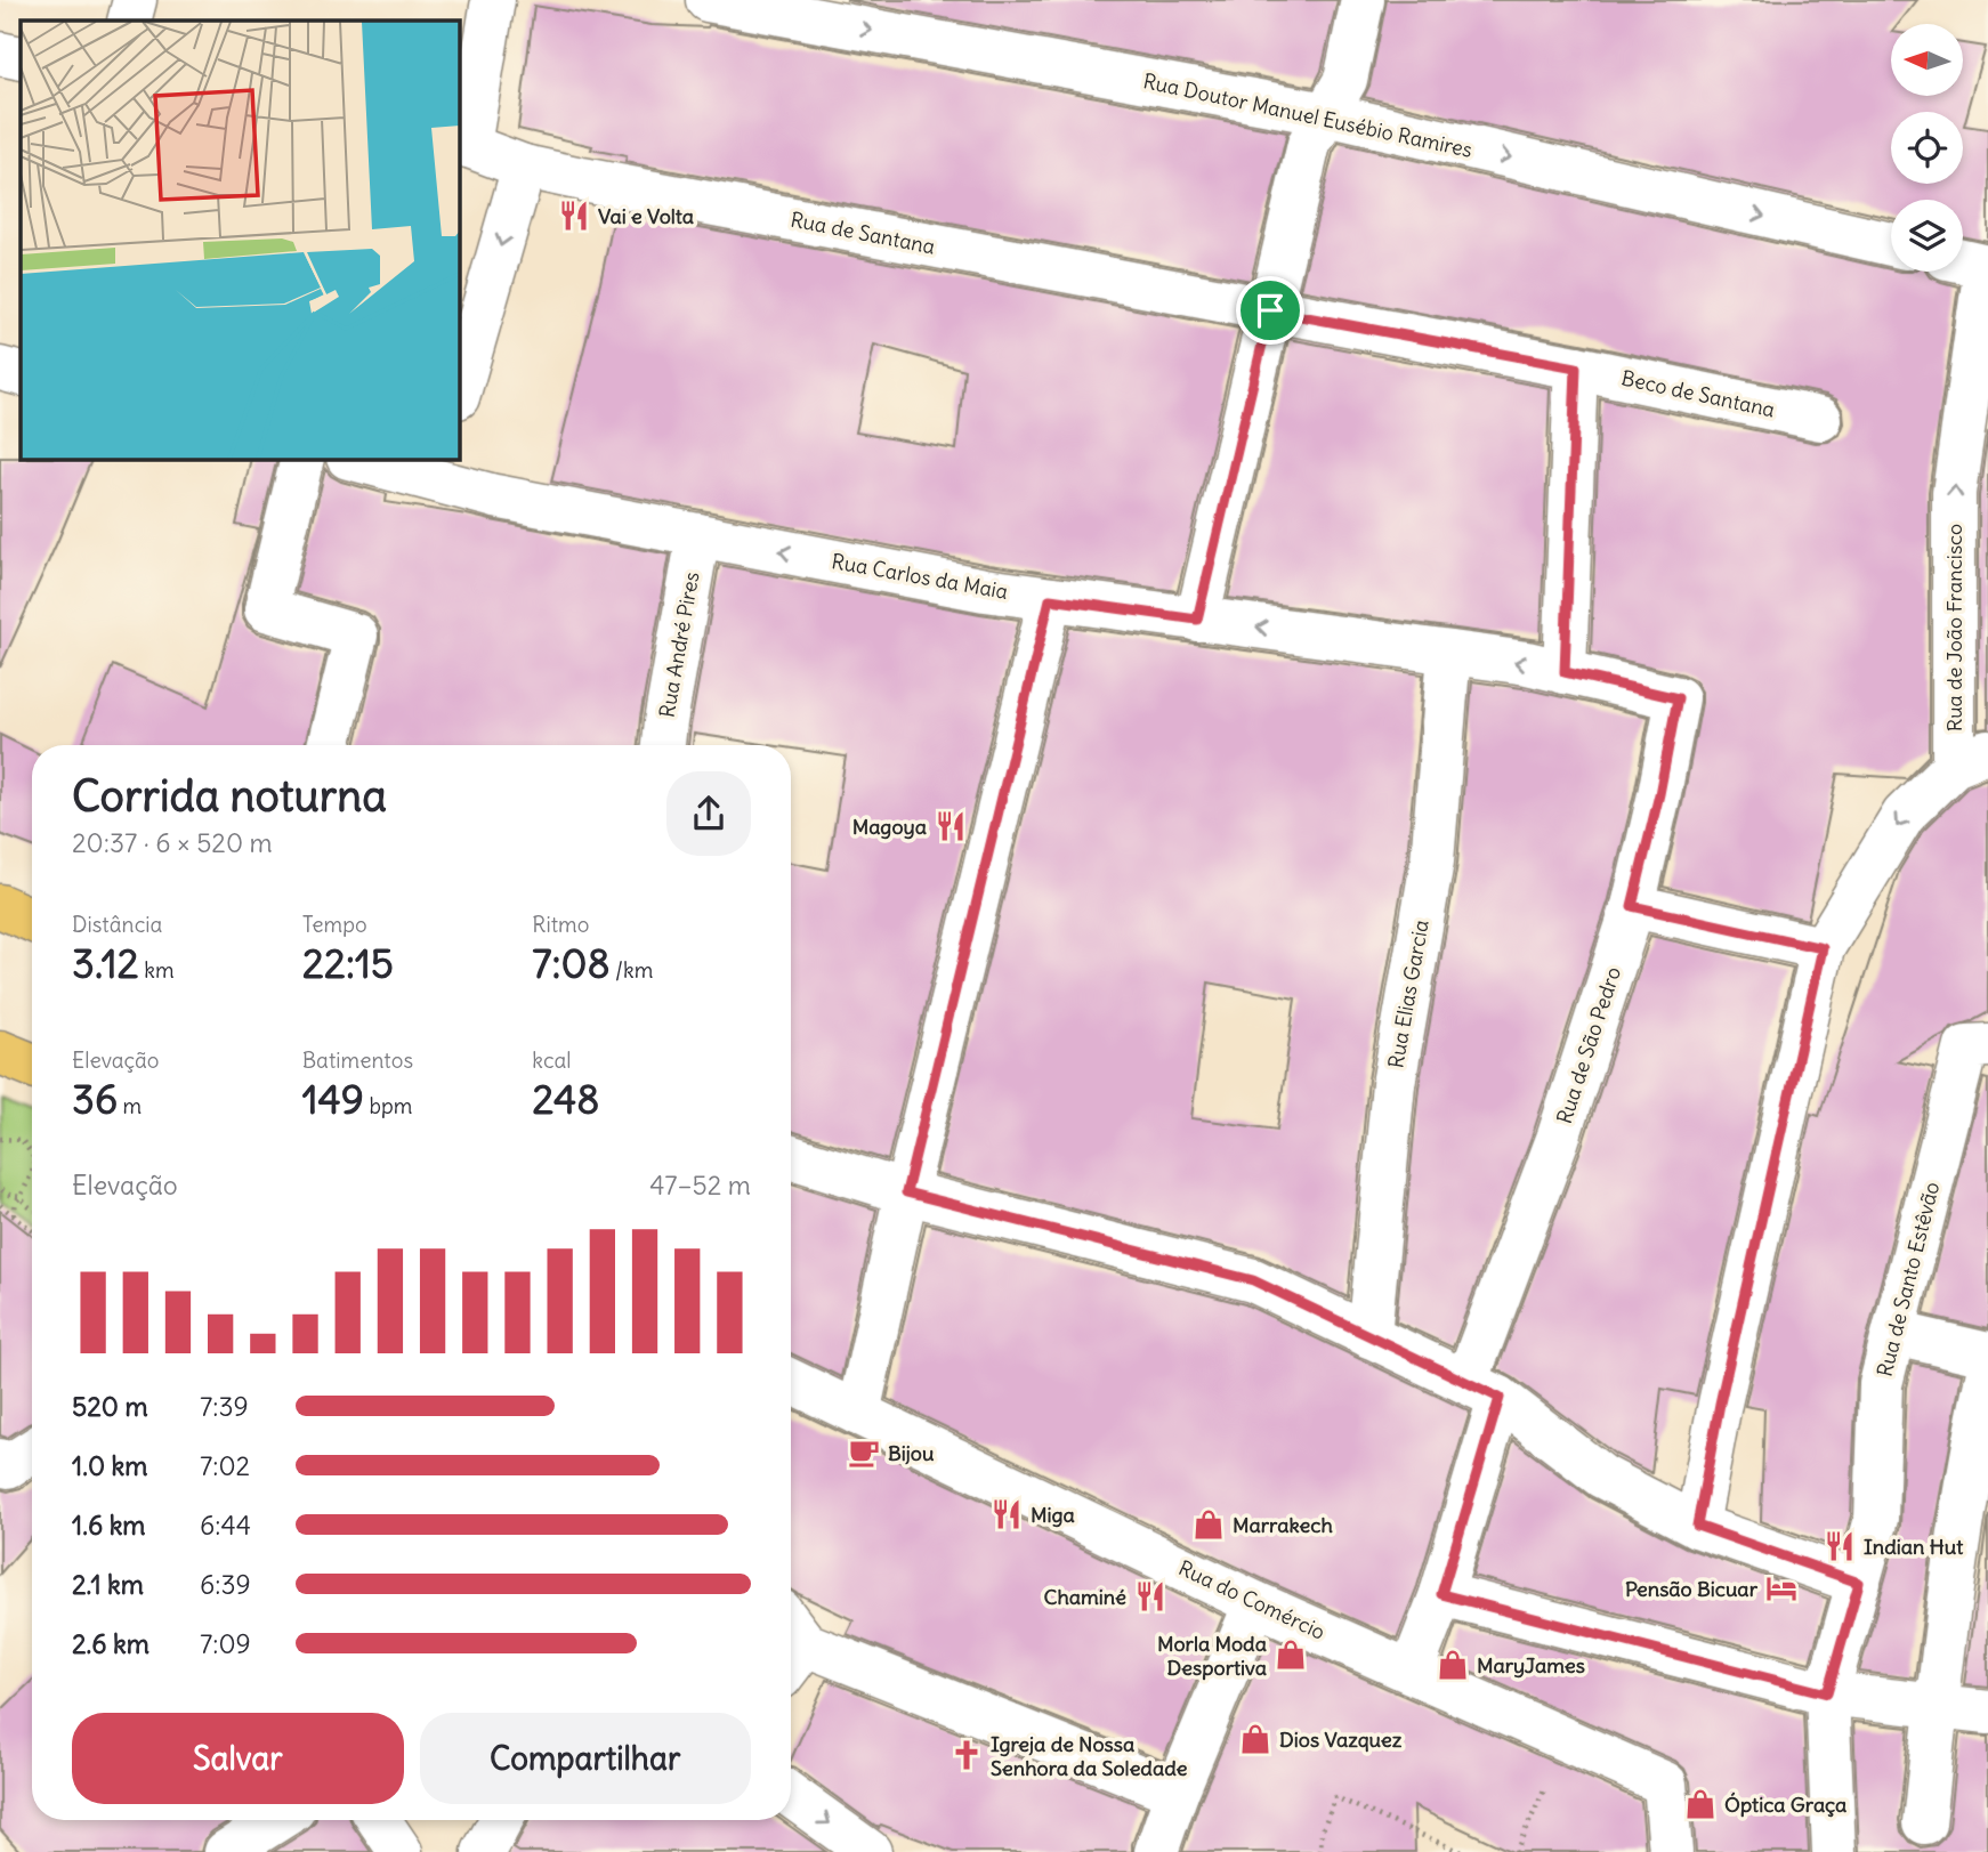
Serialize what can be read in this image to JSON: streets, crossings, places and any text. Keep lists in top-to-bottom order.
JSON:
{
  "streets": {
    "street": [
      "Rua Doutor Manuel Eusébio Ramires",
      "Rua de Santana",
      "Beco de Santana",
      "Rua Carlos da Maia",
      "Rua de João Francisco",
      "Rua André Pires",
      "Rua Elias Garcia",
      "Rua de São Pedro",
      "Rua de Santo Estêvão",
      "Rua do Comércio"
    ]
  },
  "crossings": [
    ["Rua de Santana", "Beco de Santana"],
    ["Rua Carlos da Maia", "Rua André Pires"],
    ["Rua Carlos da Maia", "Rua Elias Garcia"],
    ["Rua Carlos da Maia", "Rua de São Pedro"],
    ["Rua de São Pedro", "Rua do Comércio"]
  ],
  "one_way": ["Rua Doutor Manuel Eusébio Ramires", "Rua Carlos da Maia"],
  "places": {
    "restaurant": [
      "Vai e Volta",
      "Magoya",
      "Miga",
      "Indian Hut",
      "Chaminé"
    ],
    "cafe": ["Bijou"],
    "shop": [
      "Marrakech",
      "Morla Moda Desportiva",
      "MaryJames",
      "Dios Vazquez",
      "Óptica Graça"
    ],
    "hotel": ["Pensão Bicuar"],
    "church": ["Igreja de Nossa Senhora da Soledade"]
  },
  "north": "left",
  "page": {
    "heading": ["Corrida noturna", "20:37 · 6 × 520 m"],
    "stats": [
      ["Distância", "3.12 km"],
      ["Tempo", "22:15"],
      ["Ritmo", "7:08 /km"],
      ["Elevação", "36 m"],
      ["Batimentos", "149 bpm"],
      ["kcal", "248"]
    ],
    "chart": ["Elevação", "47–52 m"],
    "list": [
      {
        "name": "520 m",
        "note": "7:39"
      },
      {
        "name": "1.0 km",
        "note": "7:02"
      },
      {
        "name": "1.6 km",
        "note": "6:44"
      },
      {
        "name": "2.1 km",
        "note": "6:39"
      },
      {
        "name": "2.6 km",
        "note": "7:09"
      }
    ],
    "buttons": ["Salvar", "Compartilhar"]
  }
}
